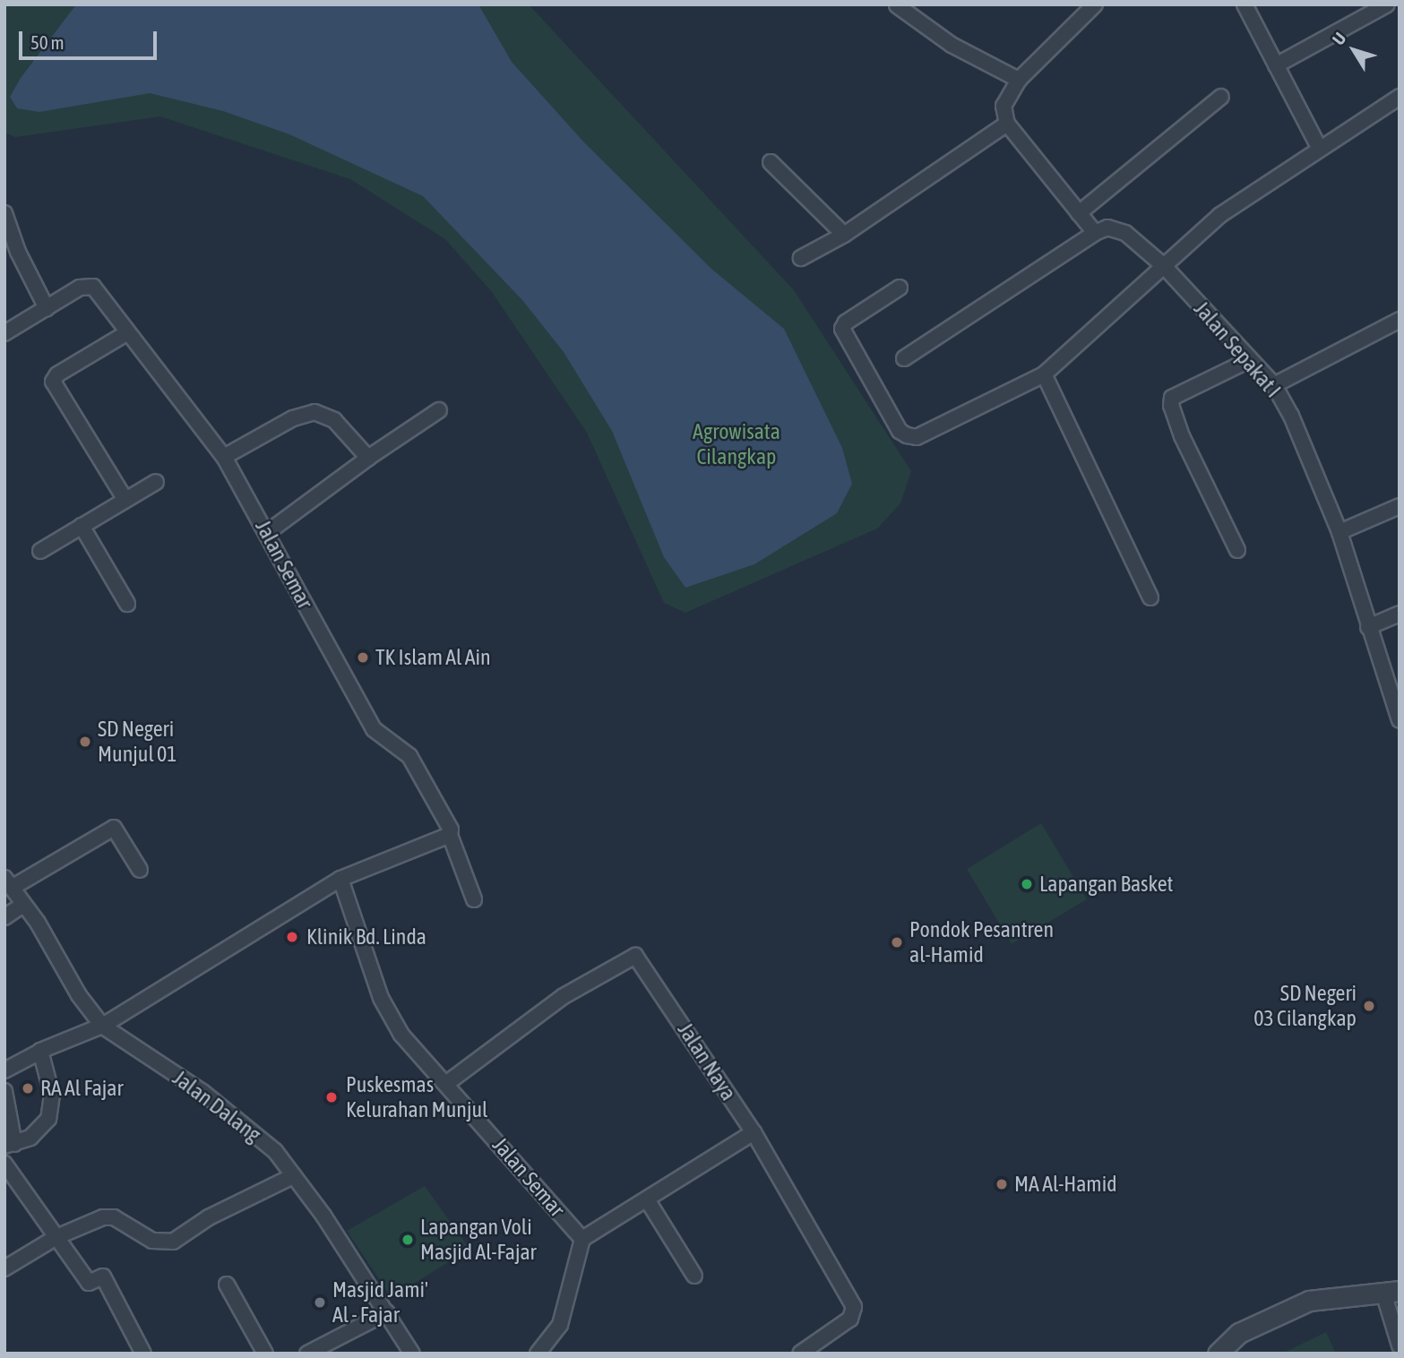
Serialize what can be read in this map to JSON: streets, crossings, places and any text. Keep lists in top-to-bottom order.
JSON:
{
  "streets": {
    "street": [
      "Jalan Sepakat I",
      "Jalan Semar",
      "Jalan Naya",
      "Jalan Dalang"
    ]
  },
  "crossings": [
    ["Jalan Semar", "Jalan Naya"]
  ],
  "parks": ["Agrowisata Cilangkap"],
  "places": [
    "TK Islam Al Ain",
    "SD Negeri Munjul 01",
    "Lapangan Basket",
    "Klinik Bd. Linda",
    "Pondok Pesantren al-Hamid",
    "SD Negeri 03 Cilangkap",
    "RA Al Fajar",
    "Puskesmas Kelurahan Munjul",
    "MA Al-Hamid",
    "Lapangan Voli Masjid Al-Fajar",
    "Masjid Jami' Al - Fajar"
  ],
  "scale_bar": "50 m",
  "north": "top left"
}
